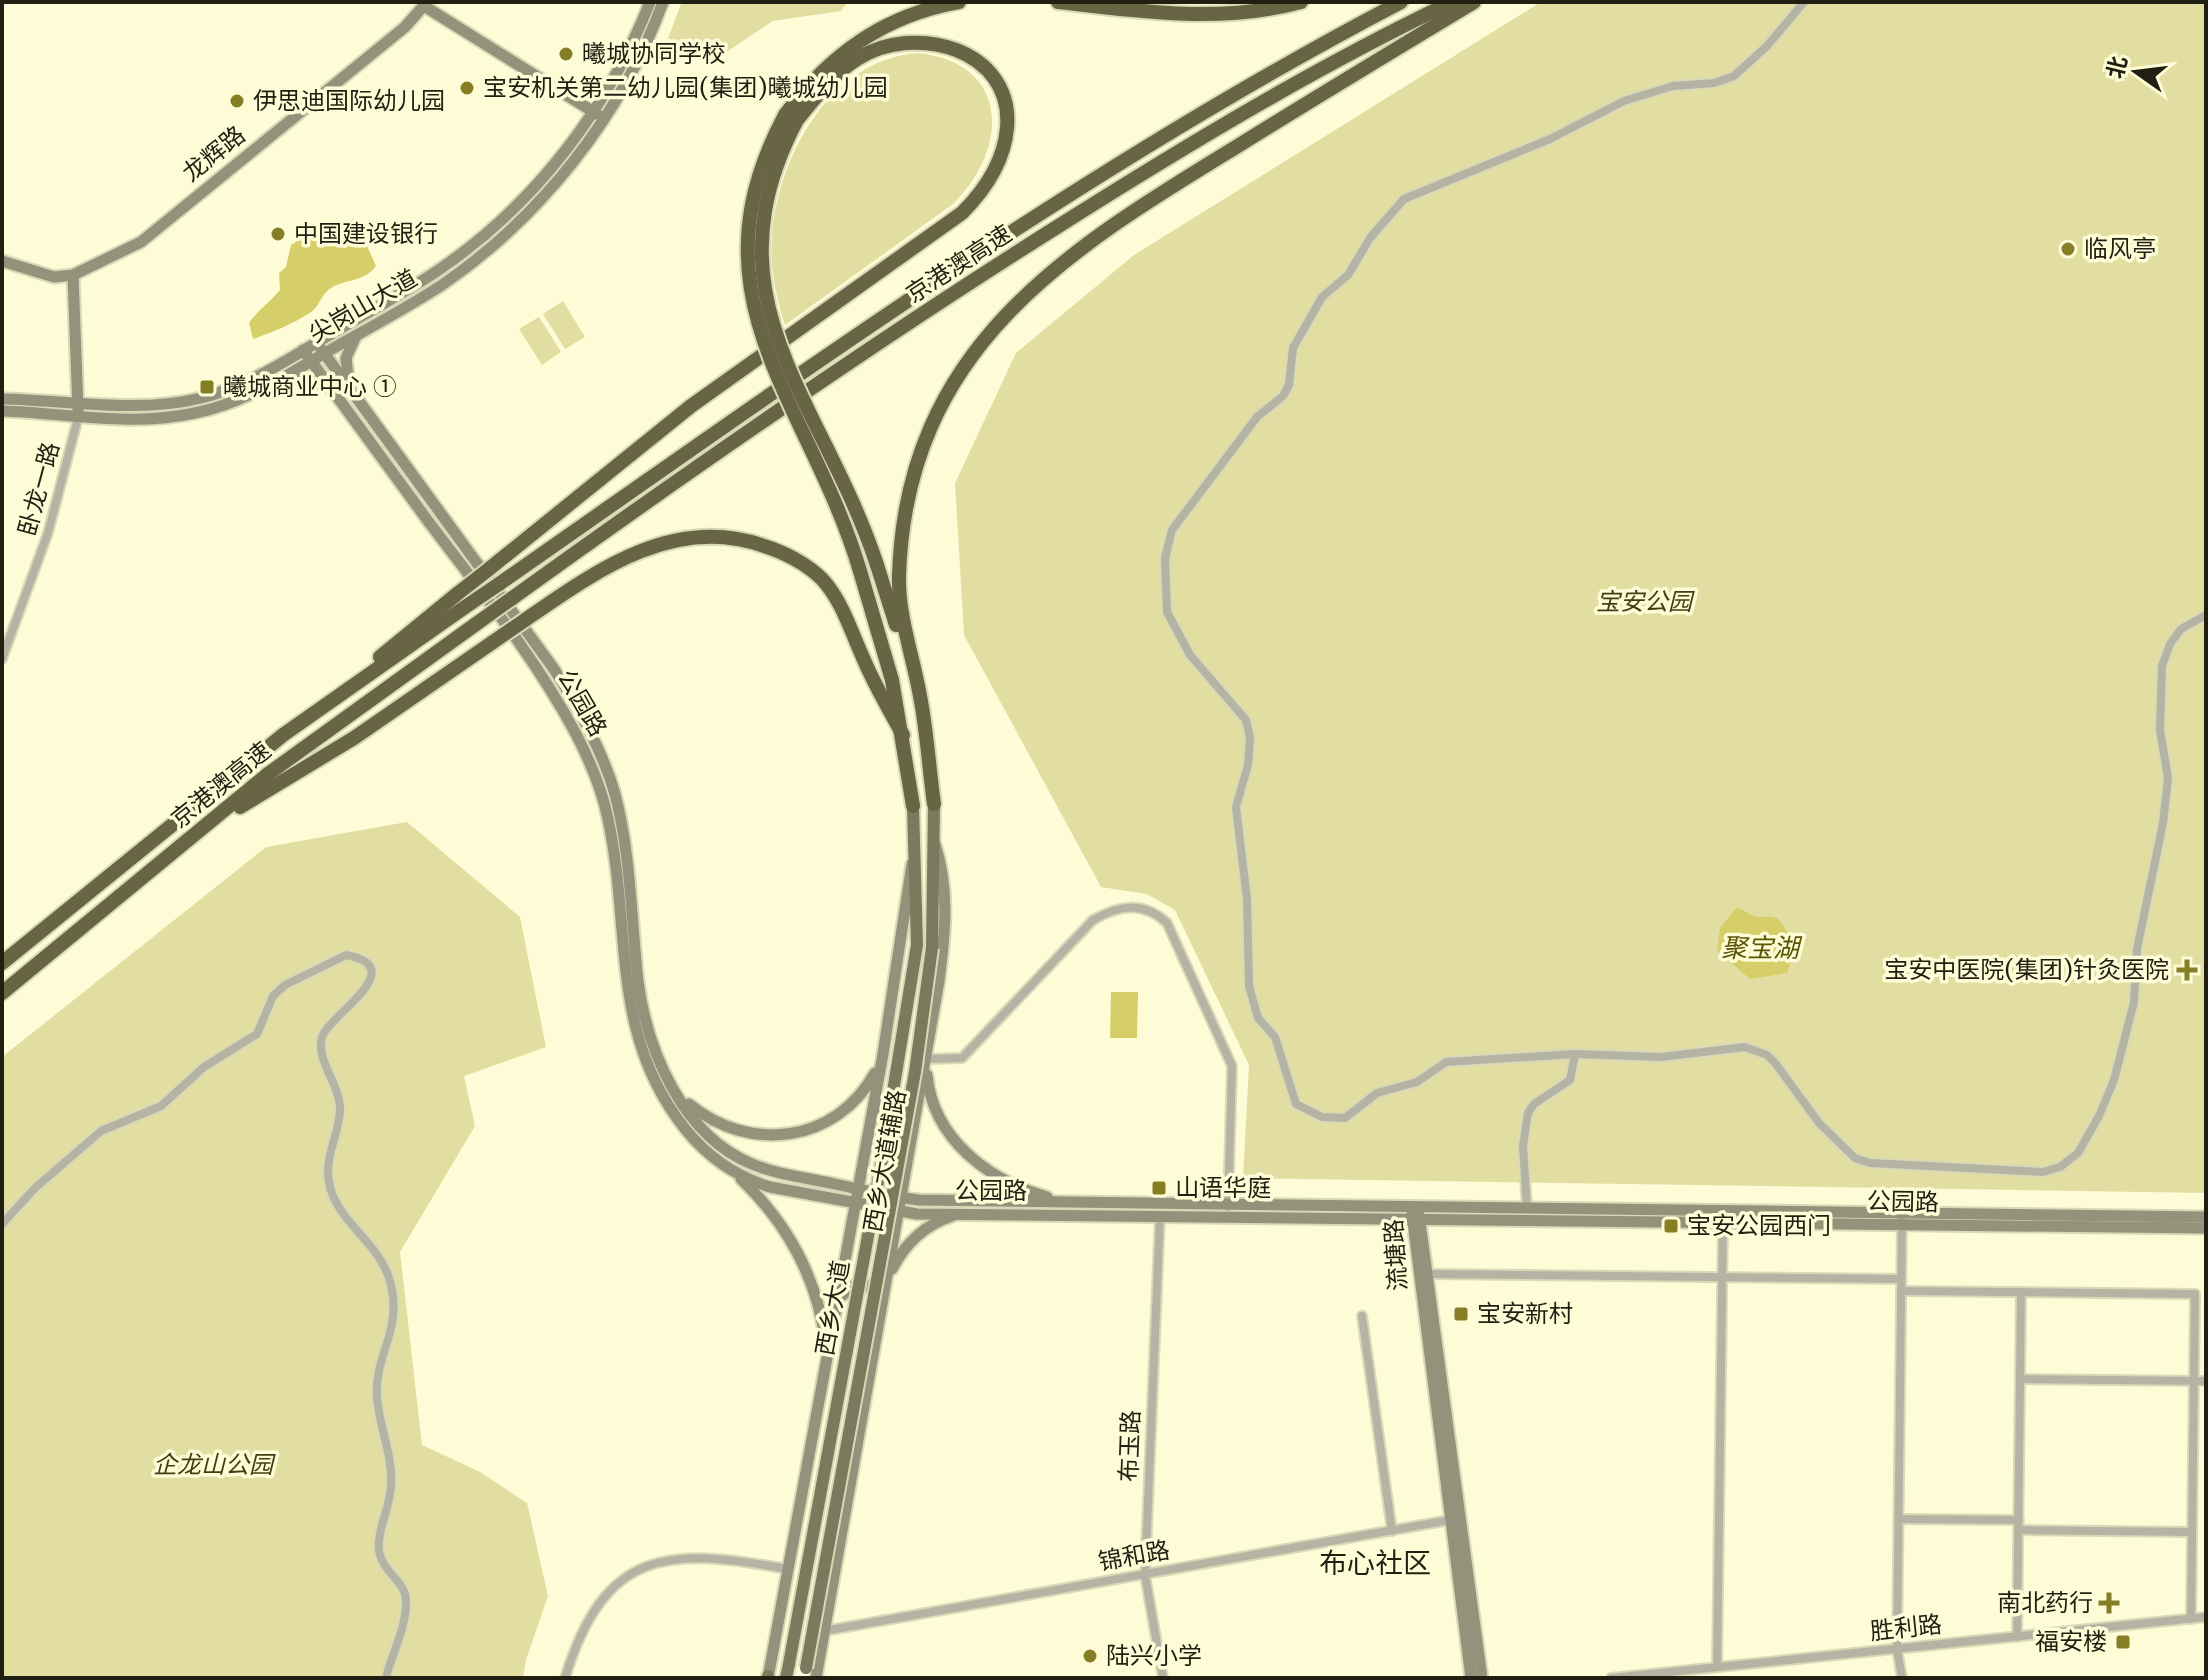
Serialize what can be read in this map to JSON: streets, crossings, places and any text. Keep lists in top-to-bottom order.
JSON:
{
  "streets": {
    "highway": ["京港澳高速"],
    "main road": [
      "龙辉路",
      "尖岗山大道",
      "公园路",
      "西乡大道辅路",
      "流塘路",
      "西乡大道"
    ],
    "street": [
      "卧龙一路",
      "布玉路",
      "锦和路",
      "胜利路"
    ]
  },
  "crossings": [
    ["尖岗山大道", "卧龙一路"],
    ["尖岗山大道", "公园路"],
    ["公园路", "西乡大道辅路"],
    ["公园路", "流塘路"],
    ["公园路", "布玉路"],
    ["西乡大道辅路", "西乡大道"],
    ["西乡大道辅路", "锦和路"],
    ["流塘路", "锦和路"],
    ["布玉路", "锦和路"]
  ],
  "districts": ["布心社区"],
  "water": ["聚宝湖"],
  "parks": ["宝安公园", "企龙山公园"],
  "places": {
    "other": [
      "曦城协同学校",
      "宝安机关第二幼儿园(集团)曦城幼儿园",
      "伊思迪国际幼儿园",
      "中国建设银行",
      "临风亭",
      "陆兴小学"
    ],
    "transit": [
      "曦城商业中心 ①",
      "山语华庭",
      "宝安公园西门",
      "宝安新村",
      "福安楼"
    ],
    "health": ["宝安中医院(集团)针灸医院", "南北药行"]
  },
  "north": "left"
}
